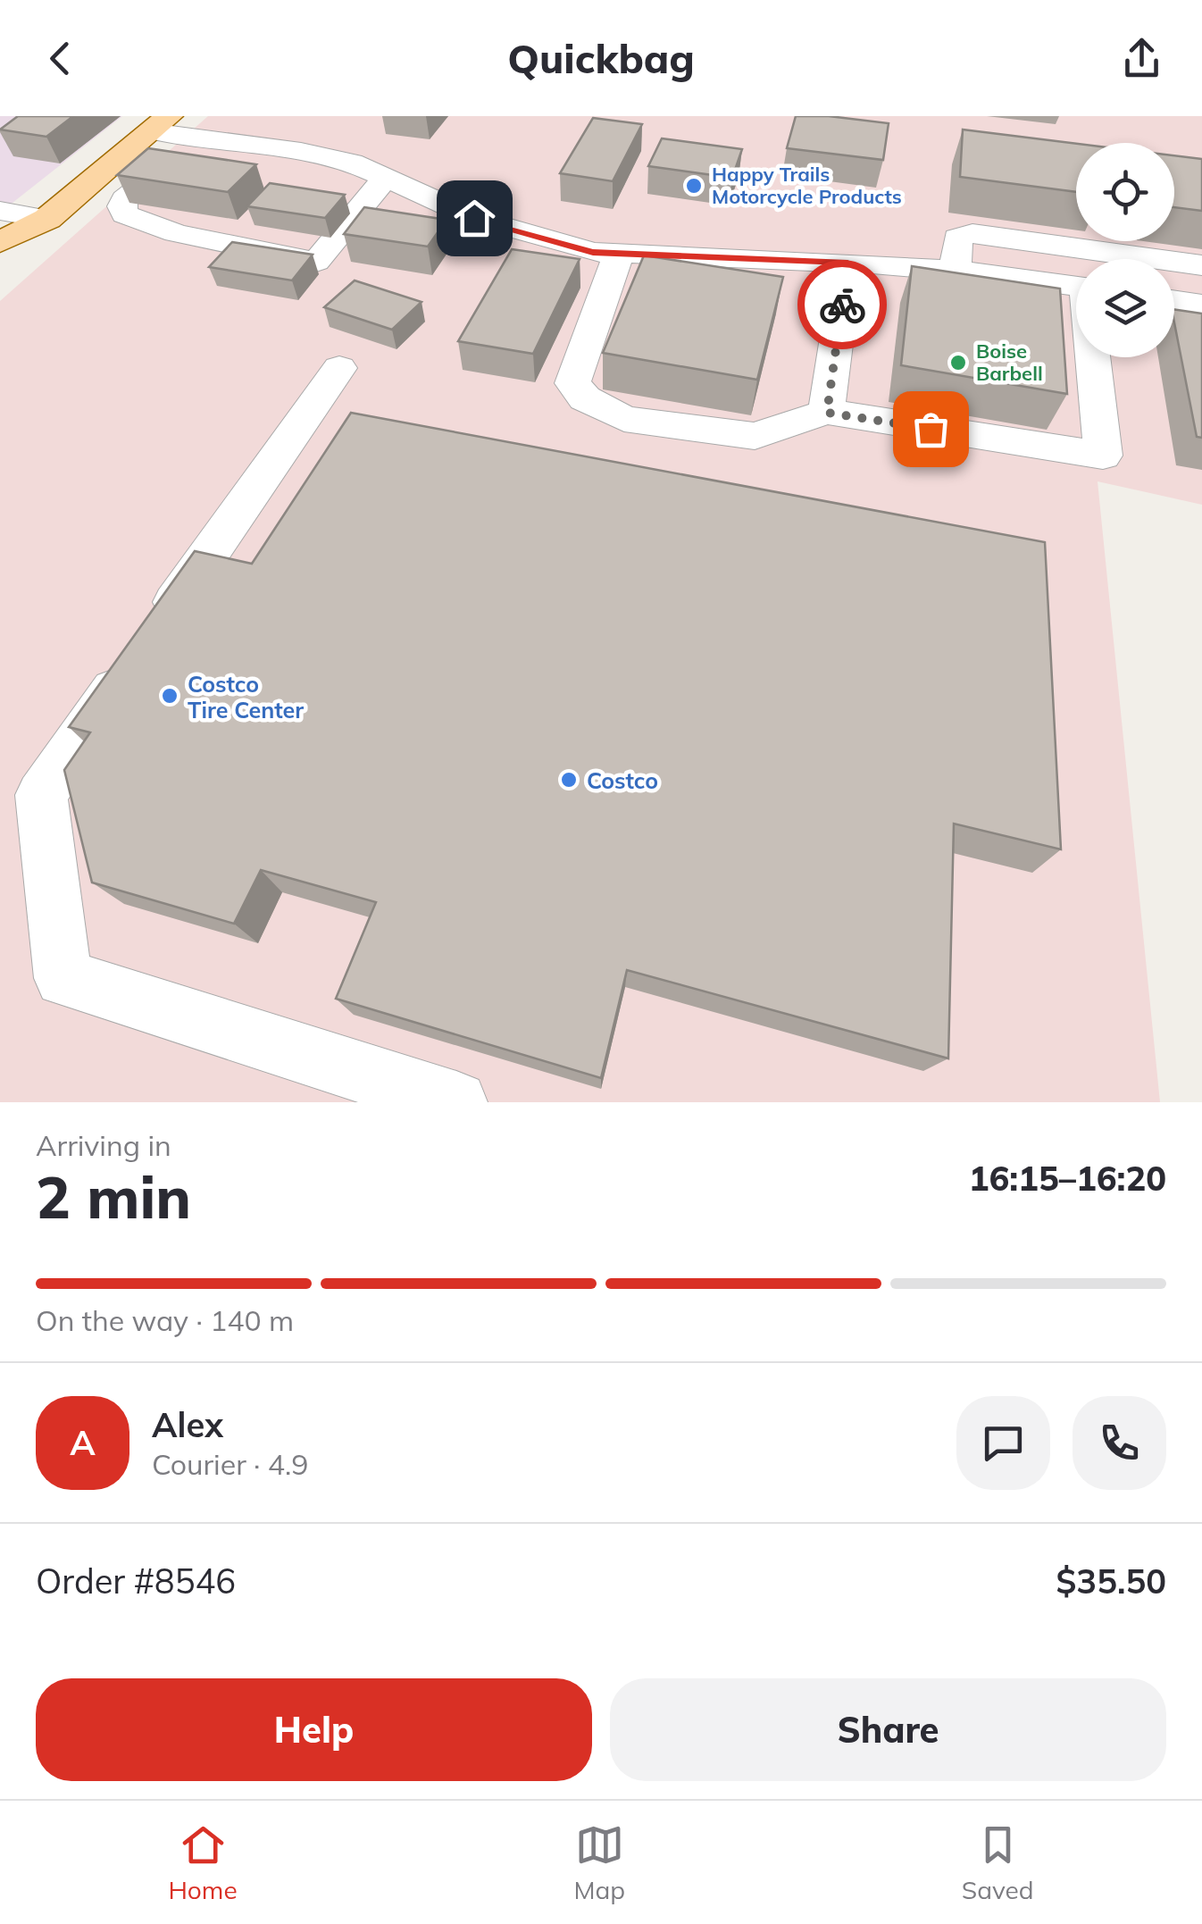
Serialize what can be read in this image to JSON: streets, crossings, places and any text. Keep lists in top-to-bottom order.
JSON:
{
  "places": [
    "Happy Trails Motorcycle Products",
    "Boise Barbell",
    "Costco Tire Center",
    "Costco"
  ],
  "page": {
    "header": "Quickbag",
    "heading": ["2 min", "Arriving in", "16:15–16:20"],
    "panel": [
      "Alex",
      "Courier · 4.9",
      "Order #8546",
      "$35.50"
    ],
    "bar": "On the way · 140 m",
    "round": "A",
    "buttons": ["Help", "Share"],
    "tabs": ["Home", "Map", "Saved"]
  }
}
